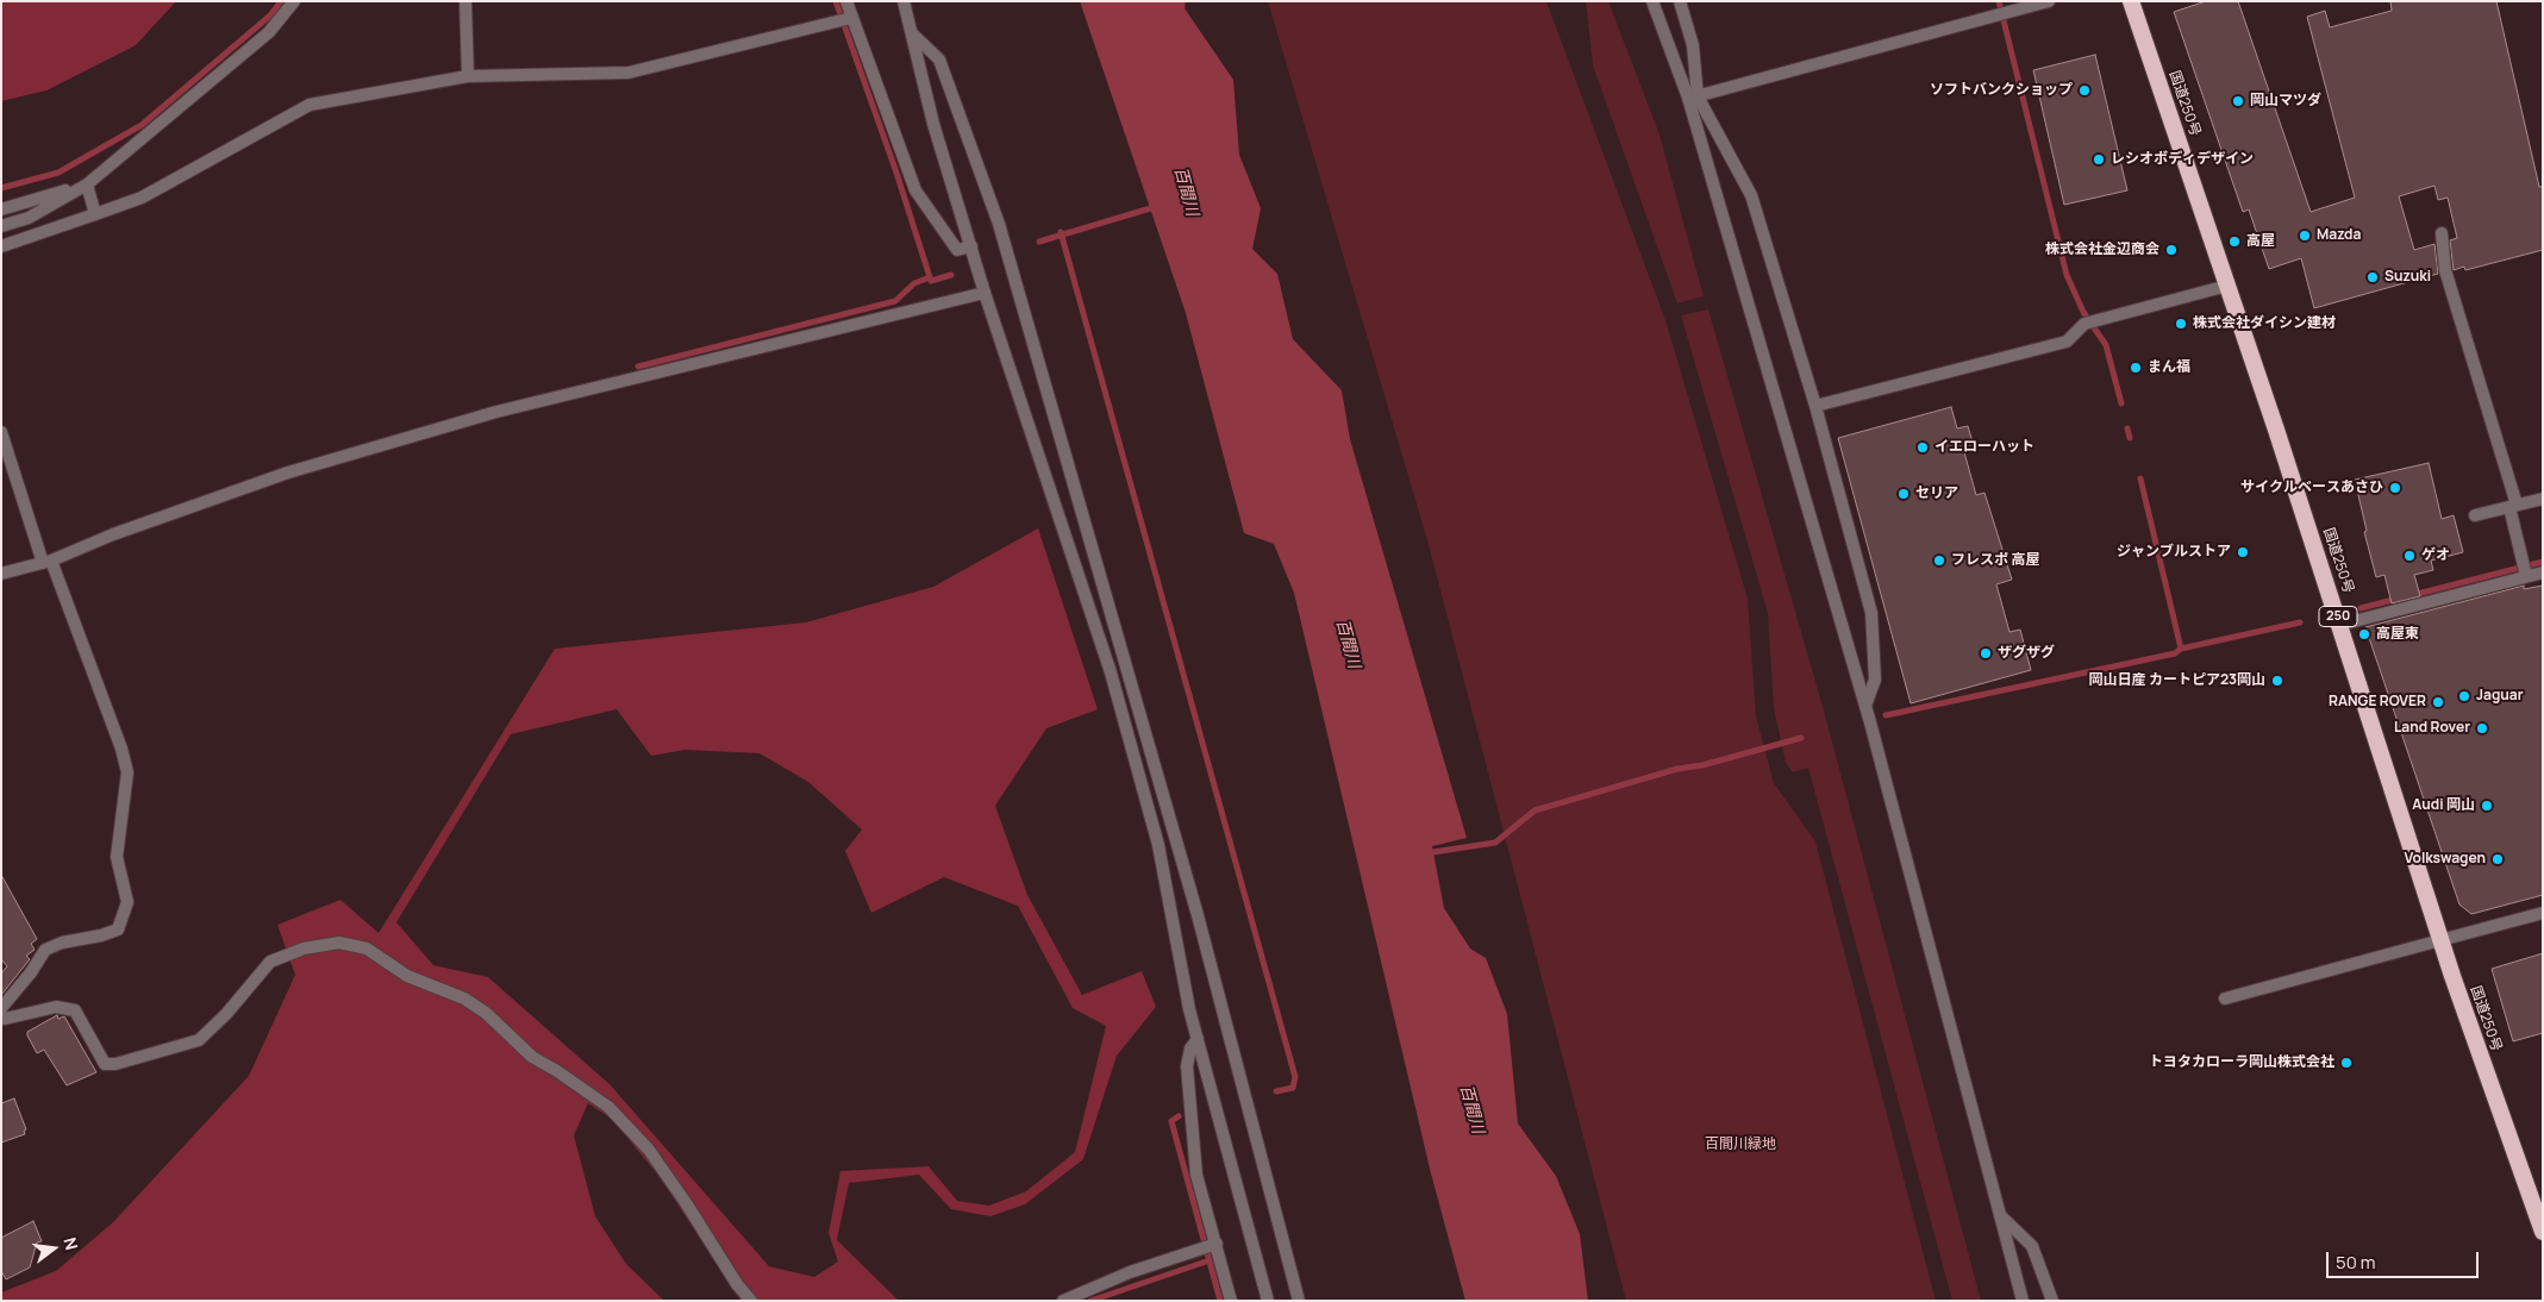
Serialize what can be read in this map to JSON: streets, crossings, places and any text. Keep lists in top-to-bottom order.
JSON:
{
  "streets": {
    "highway": ["国道250号", "250"]
  },
  "water": ["百間川"],
  "parks": ["百間川緑地"],
  "places": [
    "ソフトバンクショップ",
    "岡山マツダ",
    "レシオボディデザイン",
    "Mazda",
    "高屋",
    "株式会社金辺商会",
    "Suzuki",
    "株式会社ダイシン建材",
    "まん福",
    "イエローハット",
    "サイクルベースあさひ",
    "セリア",
    "ジャンブルストア",
    "ゲオ",
    "フレスポ 高屋",
    "高屋東",
    "ザグザグ",
    "岡山日産 カートピア23岡山",
    "Jaguar",
    "RANGE ROVER",
    "Land Rover",
    "Audi 岡山",
    "Volkswagen",
    "トヨタカローラ岡山株式会社"
  ],
  "scale_bar": "50 m",
  "north": "right"
}
